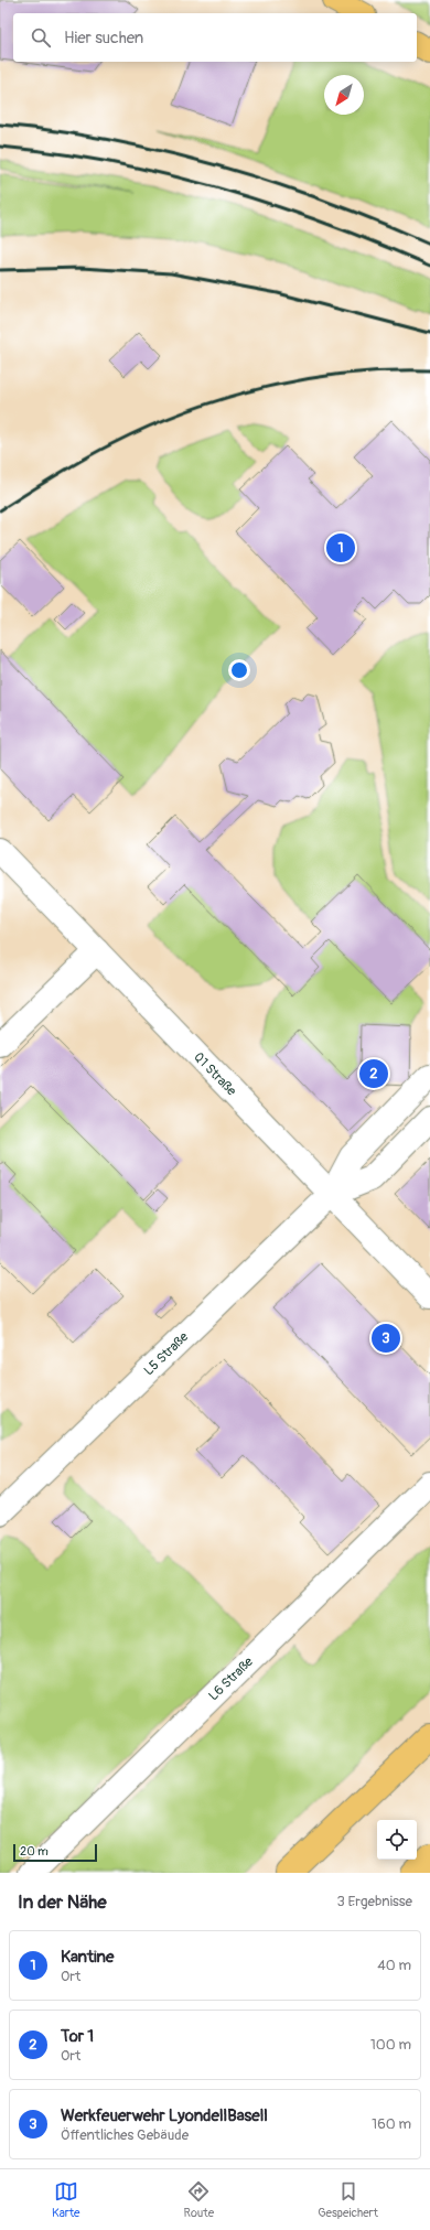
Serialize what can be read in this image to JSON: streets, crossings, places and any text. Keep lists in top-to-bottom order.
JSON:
{
  "streets": {
    "street": ["Q1 Straße", "L5 Straße", "L6 Straße"]
  },
  "crossings": [
    ["Q1 Straße", "L5 Straße"]
  ],
  "scale_bar": "20 m",
  "north": "bottom left",
  "page": {
    "search": "Hier suchen",
    "pins": ["1", "2", "3"],
    "scale": "20 m",
    "heading": ["In der Nähe", "3 Ergebnisse"],
    "list": [
      {
        "mark": "1",
        "name": "Kantine",
        "note": "Ort",
        "value": "40 m"
      },
      {
        "mark": "2",
        "name": "Tor 1",
        "note": "Ort",
        "value": "100 m"
      },
      {
        "mark": "3",
        "name": "Werkfeuerwehr LyondellBasell",
        "note": "Öffentliches Gebäude",
        "value": "160 m"
      }
    ],
    "nav": ["Karte", "Route", "Gespeichert"]
  }
}
